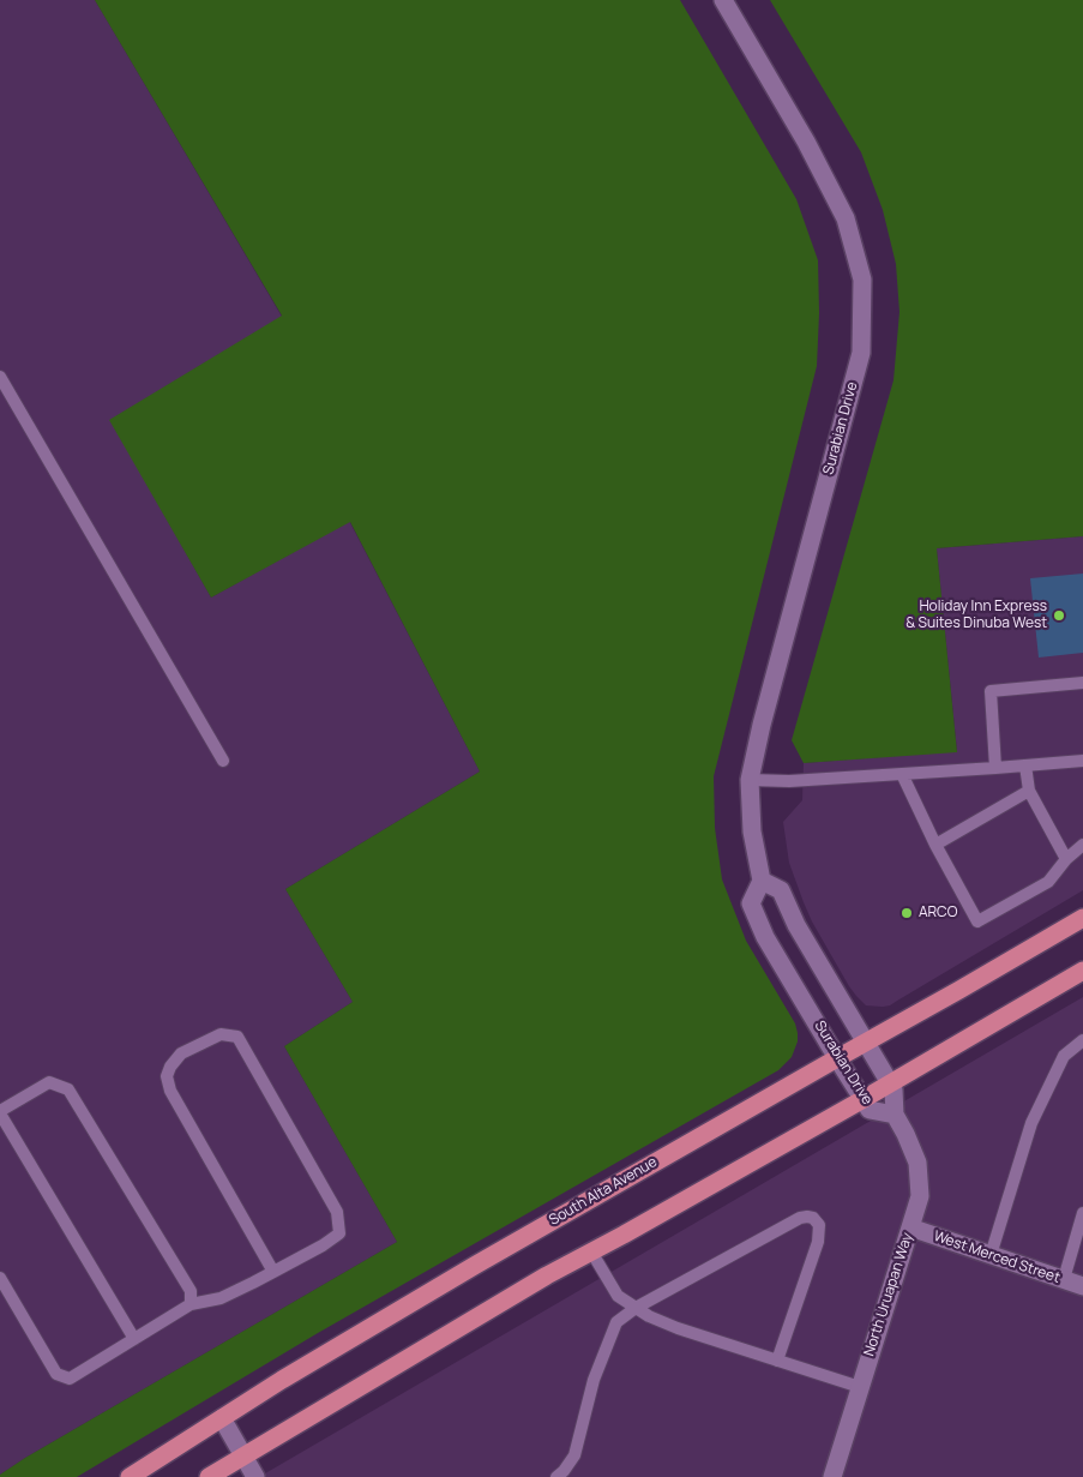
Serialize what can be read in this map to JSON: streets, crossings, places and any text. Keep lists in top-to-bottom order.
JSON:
{
  "streets": {
    "main road": ["South Alta Avenue"],
    "street": ["Surabian Drive", "West Merced Street", "North Uruapan Way"]
  },
  "crossings": [
    ["Surabian Drive", "South Alta Avenue"],
    ["Surabian Drive", "North Uruapan Way"],
    ["West Merced Street", "North Uruapan Way"]
  ],
  "places": ["Holiday Inn Express & Suites Dinuba West", "ARCO"]
}
